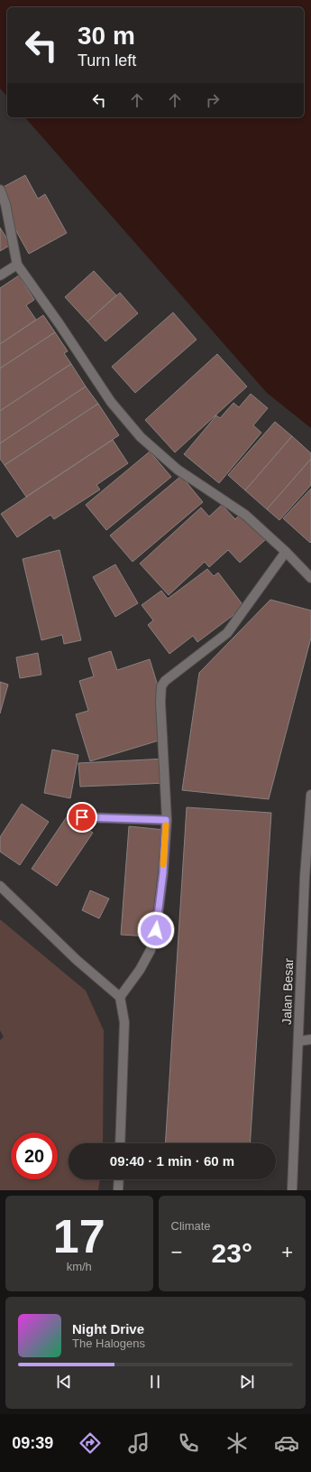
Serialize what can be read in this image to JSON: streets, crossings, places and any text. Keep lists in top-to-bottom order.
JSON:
{
  "streets": {
    "street": ["Jalan Besar"]
  },
  "page": {
    "turn": ["30 m", "Turn left"],
    "limit": "20",
    "trip": "09:40 · 1 min · 60 m",
    "tile": [
      ["17", "km/h"],
      "Climate"
    ],
    "heat": ["−", "23°", "+"],
    "song": ["Night Drive", "The Halogens"],
    "tabs": "09:39"
  }
}
